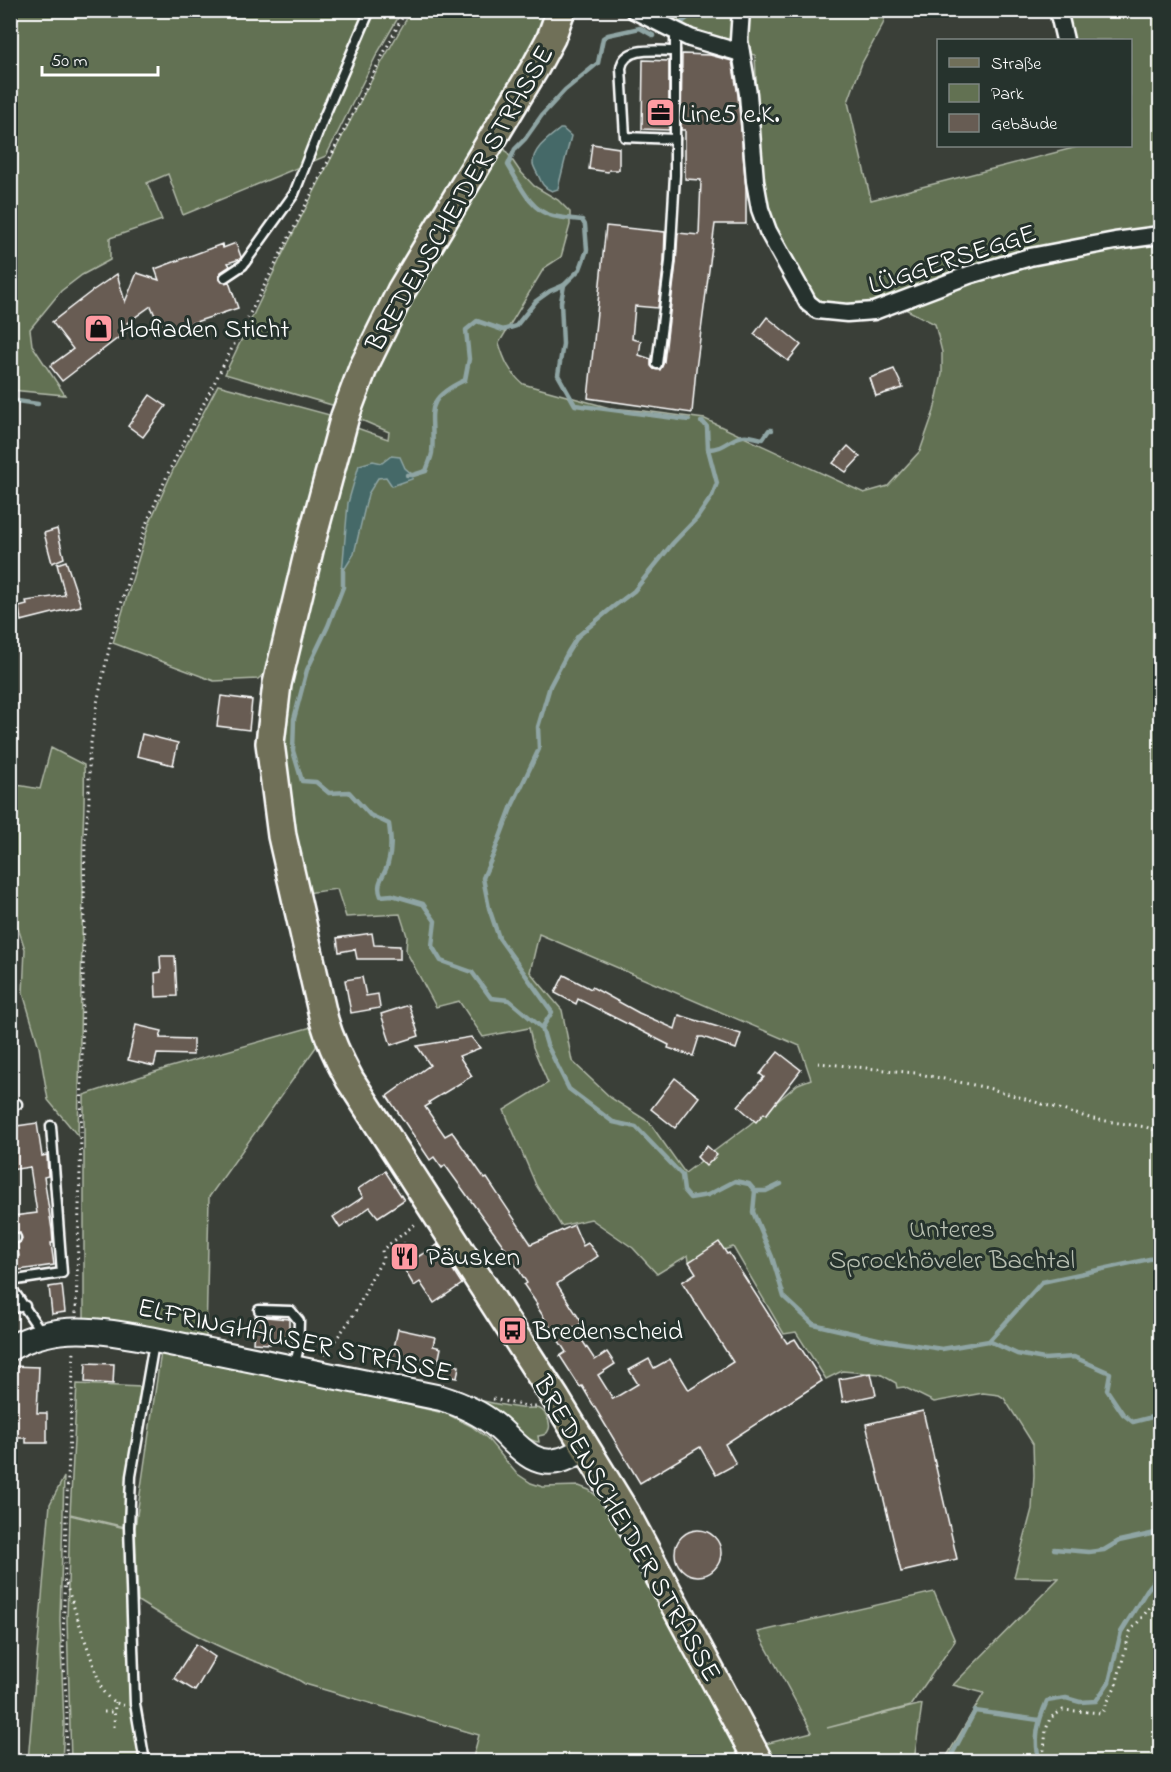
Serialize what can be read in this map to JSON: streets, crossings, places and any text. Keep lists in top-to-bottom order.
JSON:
{
  "streets": {
    "main road": ["BREDENSCHEIDER STRASSE", "ELFRINGHAUSER STRASSE"],
    "street": ["LÜGGERSEGGE"]
  },
  "crossings": [
    ["BREDENSCHEIDER STRASSE", "ELFRINGHAUSER STRASSE"]
  ],
  "parks": ["Unteres Sprockhöveler Bachtal"],
  "places": {
    "office": ["Line5 e.K."],
    "shop": ["Hofladen Sticht"],
    "restaurant": ["Päusken"],
    "bus stop": ["Bredenscheid"]
  },
  "legend": ["Straße", "Park", "Gebäude"],
  "scale_bar": "50 m"
}
